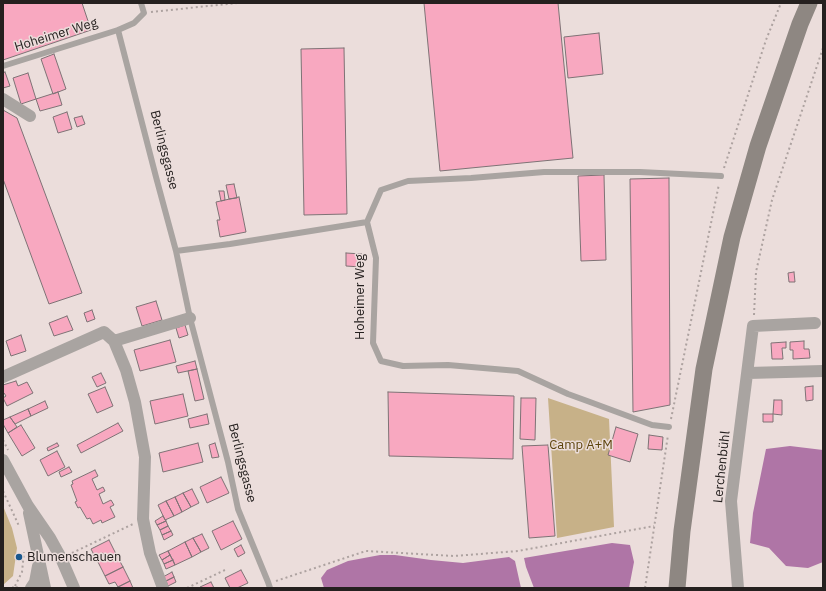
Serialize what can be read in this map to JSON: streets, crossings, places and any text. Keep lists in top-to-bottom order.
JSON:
{
  "streets": {
    "street": ["Lerchenbühl"],
    "lane": ["Hoheimer Weg", "Berlingsgasse"]
  },
  "crossings": [
    ["Hoheimer Weg", "Berlingsgasse"]
  ],
  "parks": ["Camp A+M"],
  "places": ["Blumenschauen"]
}
